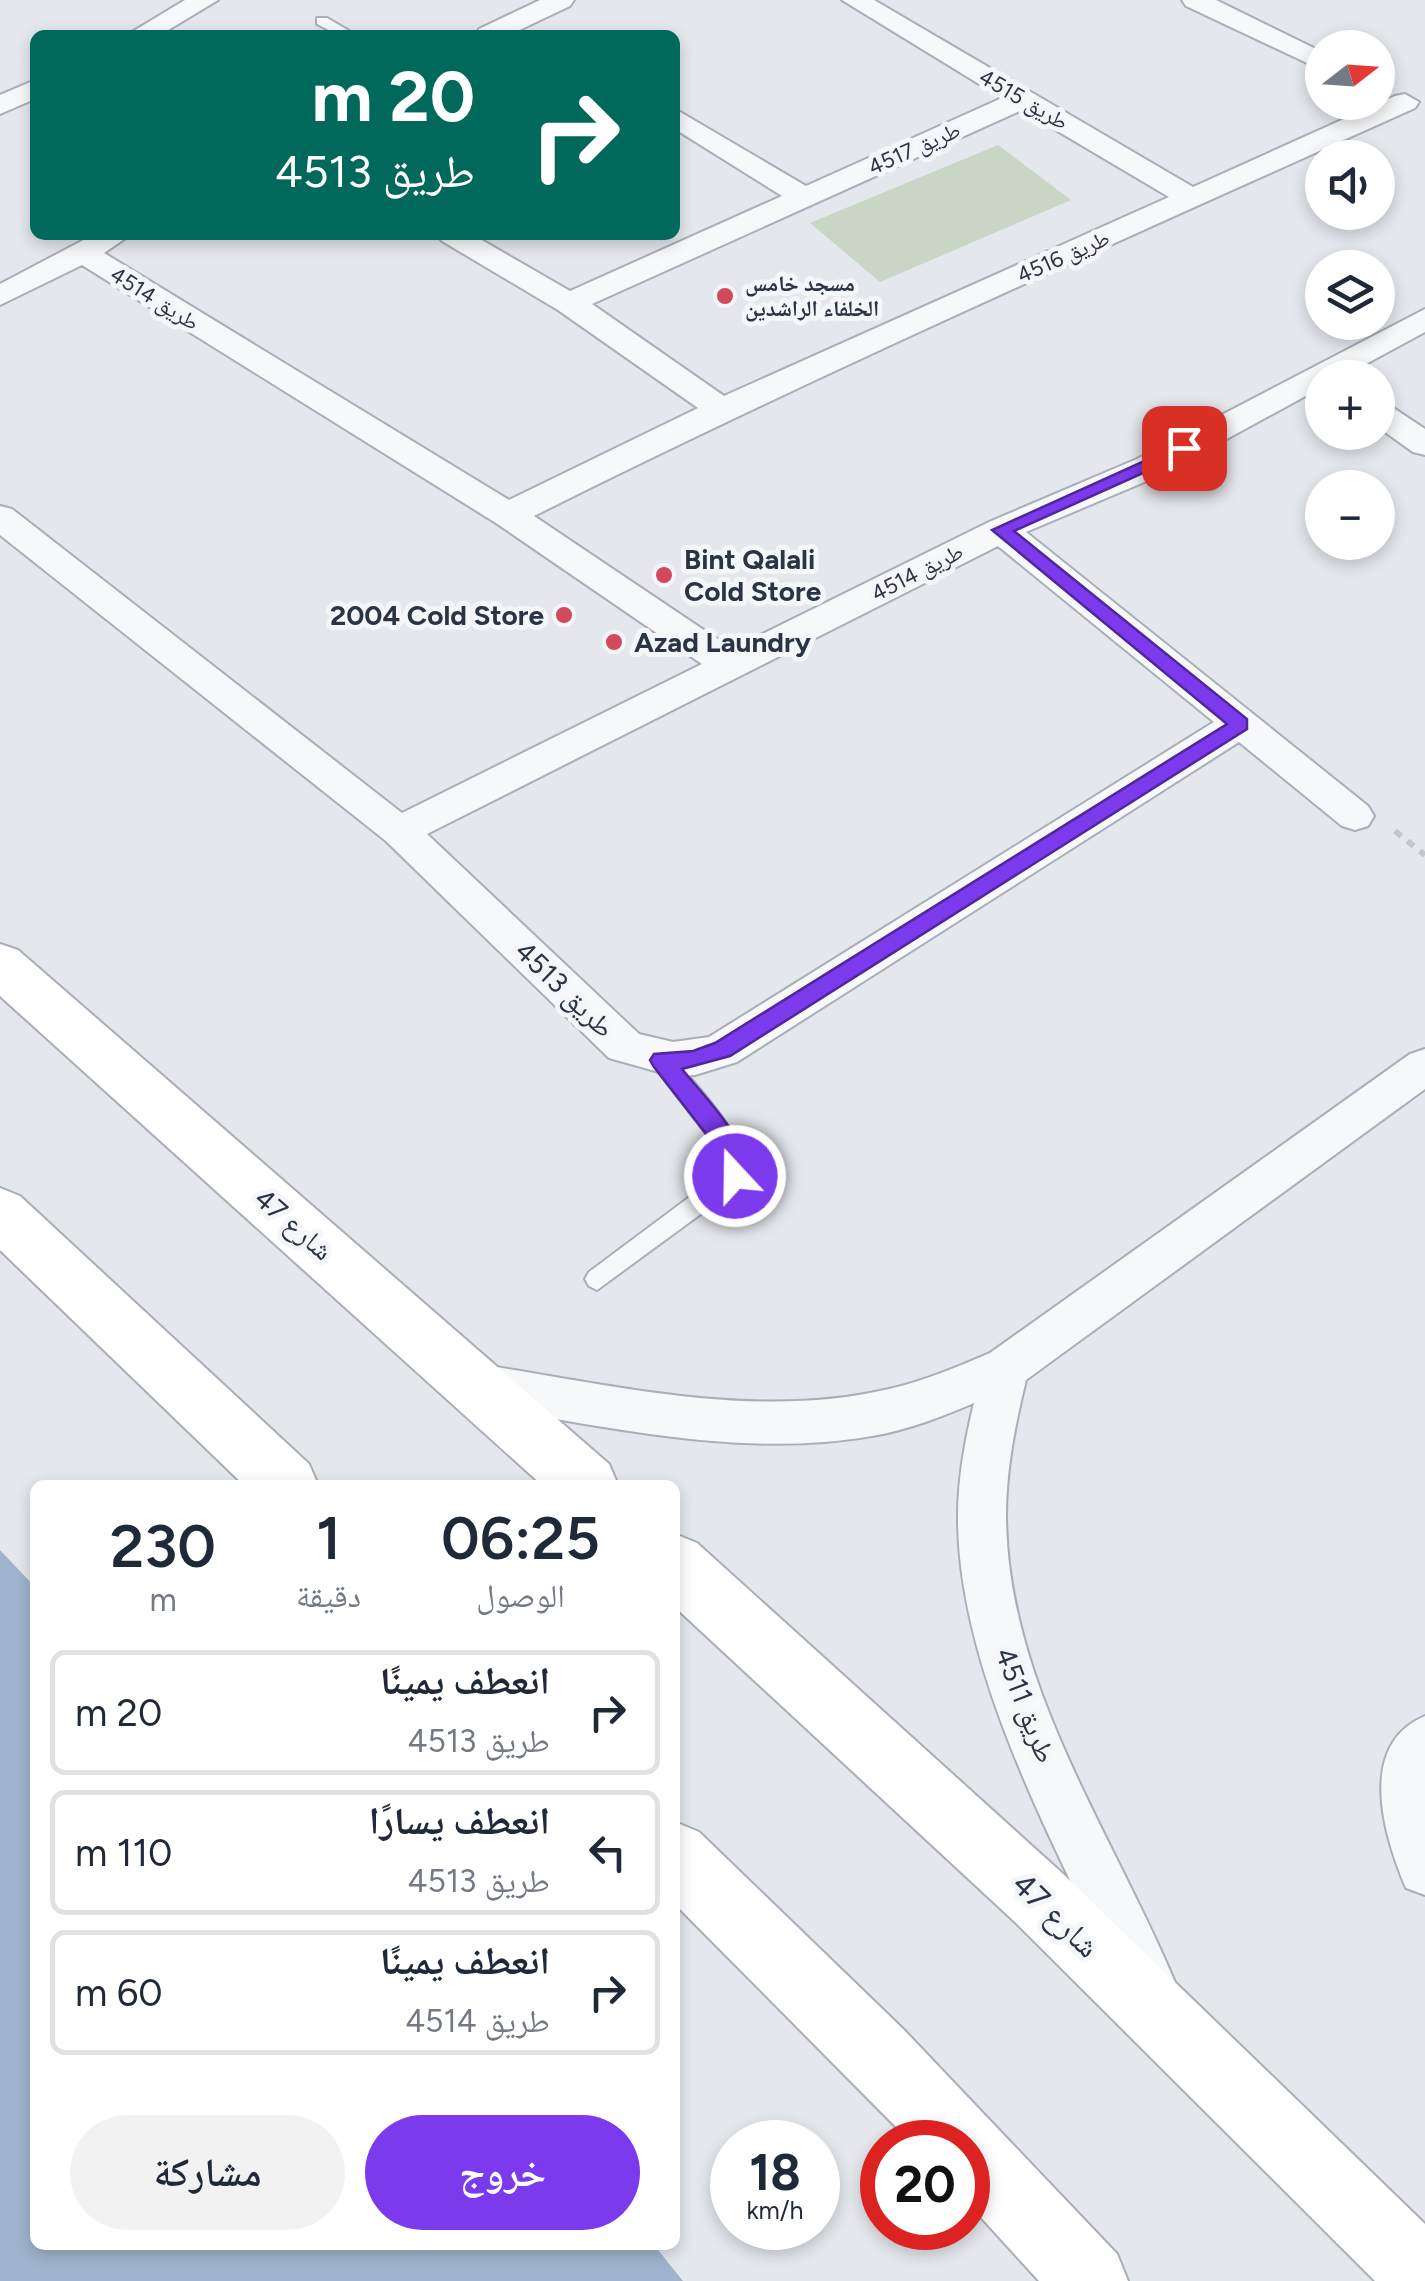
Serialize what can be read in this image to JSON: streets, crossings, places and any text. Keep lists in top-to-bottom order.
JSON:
{
  "streets": {
    "street": [
      "طريق 4515",
      "طريق 4517",
      "طريق 4516",
      "طريق 4514",
      "طريق 4513",
      "شارع 47",
      "طريق 4511"
    ]
  },
  "crossings": [
    ["طريق 4515", "طريق 4517"],
    ["طريق 4515", "طريق 4516"],
    ["طريق 4516", "طريق 4514"],
    ["طريق 4514", "طريق 4513"],
    ["شارع 47", "طريق 4511"]
  ],
  "places": [
    "مسجد خامس الخلفاء الراشدين",
    "Bint Qalali Cold Store",
    "2004 Cold Store",
    "Azad Laundry"
  ],
  "north": "right",
  "page": {
    "map_buttons": ["+", "−"],
    "turn": ["20 m", "طريق 4513"],
    "eta": [
      "06:25",
      "الوصول",
      "1",
      "دقيقة",
      "230",
      "m"
    ],
    "list": [
      {
        "name": "انعطف يمينًا",
        "note": "طريق 4513",
        "value": "20 m"
      },
      {
        "name": "انعطف يسارًا",
        "note": "طريق 4513",
        "value": "110 m"
      },
      {
        "name": "انعطف يمينًا",
        "note": "طريق 4514",
        "value": "60 m"
      }
    ],
    "buttons": ["خروج", "مشاركة"],
    "speed": "18 km/h",
    "limit": "20"
  }
}
